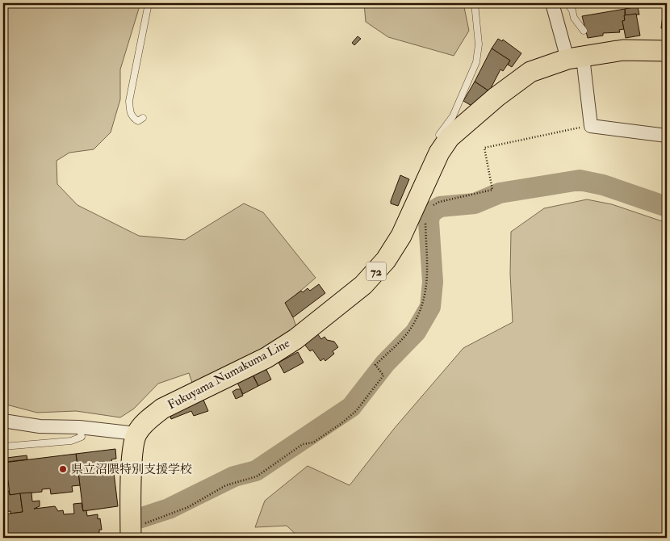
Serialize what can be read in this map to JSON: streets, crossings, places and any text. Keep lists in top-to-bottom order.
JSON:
{
  "streets": {
    "main road": ["72", "Fukuyama Numakuma Line"]
  },
  "places": ["県立沼隈特別支援学校"]
}
